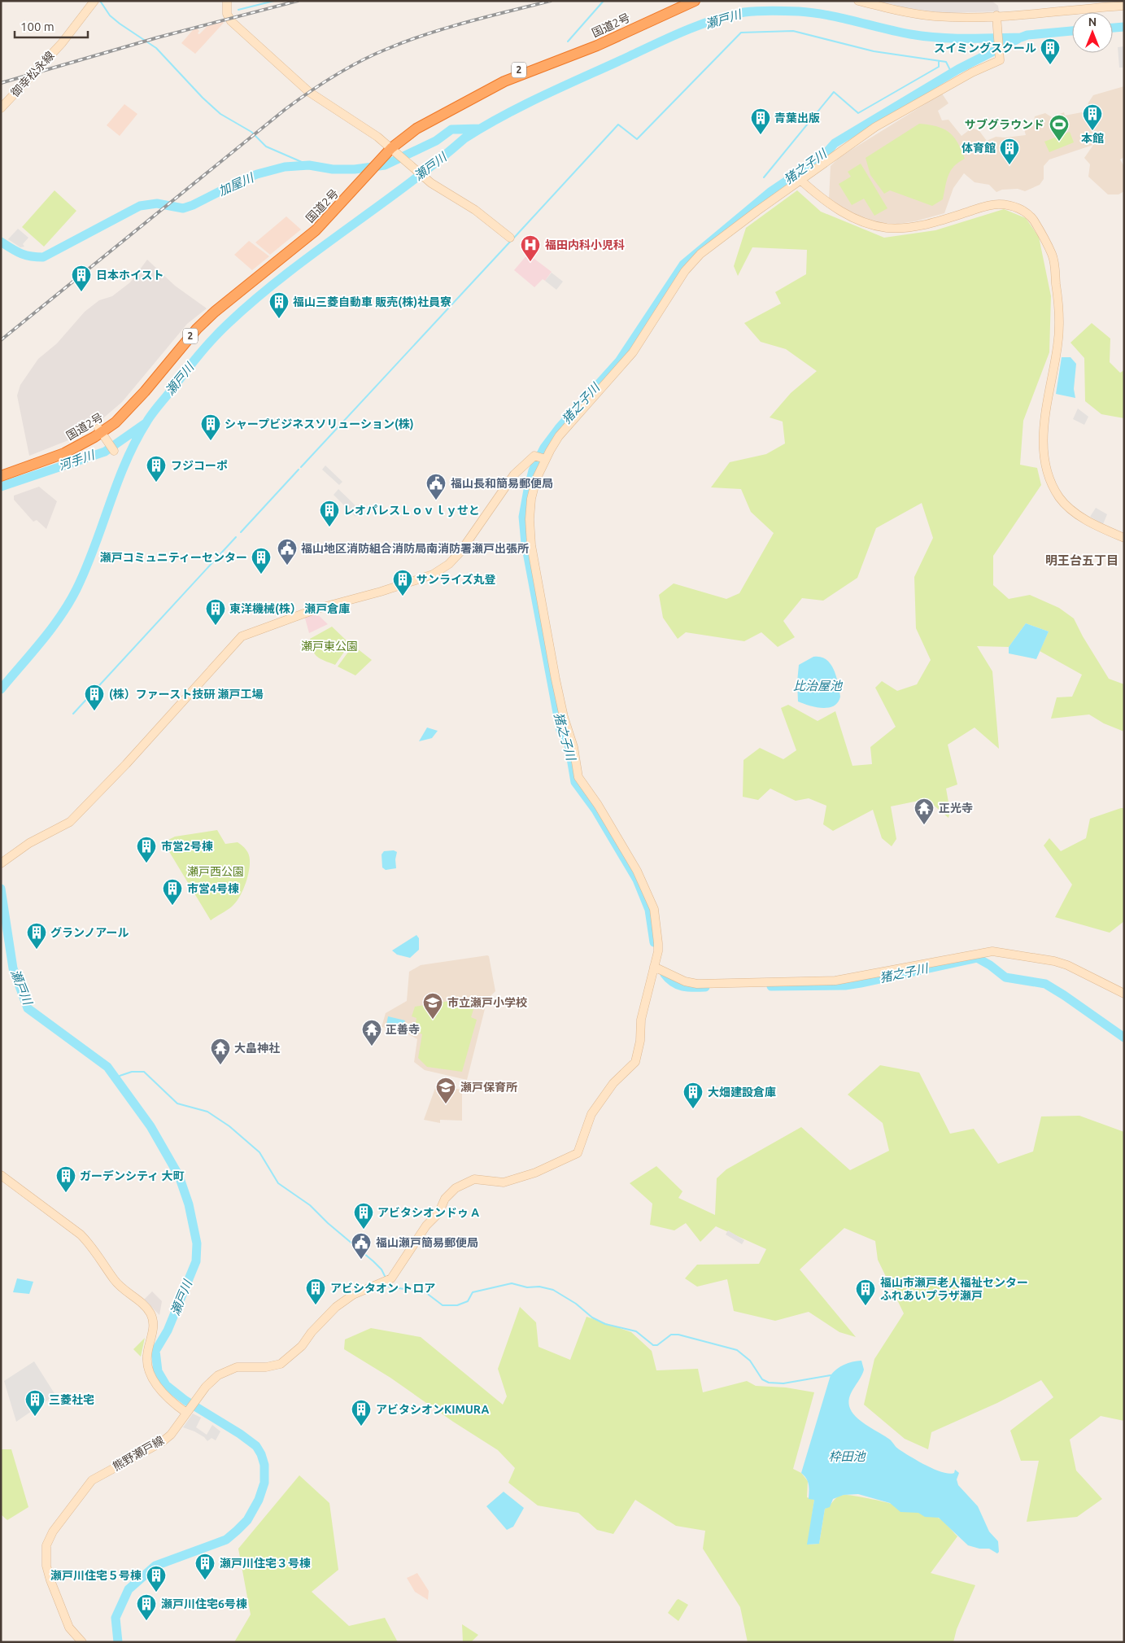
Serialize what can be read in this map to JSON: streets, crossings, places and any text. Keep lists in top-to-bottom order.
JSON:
{
  "streets": {
    "highway": ["国道2号", "2"],
    "street": ["御幸松永線", "熊野瀬戸線"]
  },
  "districts": ["明王台五丁目"],
  "water": [
    "瀬戸川",
    "猪之子川",
    "加屋川",
    "河手川",
    "比治屋池",
    "枠田池"
  ],
  "parks": ["瀬戸東公園", "瀬戸西公園"],
  "places": {
    "building": [
      "スイミングスクール",
      "本館",
      "青葉出版",
      "体育館",
      "日本ホイスト",
      "福山三菱自動車 販売(株)社員寮",
      "シャープビジネスソリューション(株)",
      "フジコーポ",
      "レオパレスＬｏｖｌｙせと",
      "瀬戸コミュニティーセンター",
      "サンライズ丸登",
      "東洋機械(株） 瀬戸倉庫",
      "(株）ファースト技研 瀬戸工場",
      "市営2号棟",
      "市営4号棟",
      "グランノアール",
      "大畑建設倉庫",
      "ガーデンシティ 大町",
      "アビタシオンドゥ A",
      "アビシタオン トロア",
      "福山市瀬戸老人福祉センター ふれあいプラザ瀬戸",
      "三菱社宅",
      "アビタシオンKIMURA",
      "瀬戸川住宅３号棟",
      "瀬戸川住宅５号棟",
      "瀬戸川住宅6号棟"
    ],
    "sports": ["サブグラウンド"],
    "hospital": ["福田内科小児科"],
    "public building": ["福山長和簡易郵便局", "福山地区消防組合消防局南消防署瀬戸出張所", "福山瀬戸簡易郵便局"],
    "temple": ["正光寺", "正善寺", "大畠神社"],
    "school or university": ["市立瀬戸小学校", "瀬戸保育所"]
  },
  "scale_bar": "100 m",
  "north": "top"
}
